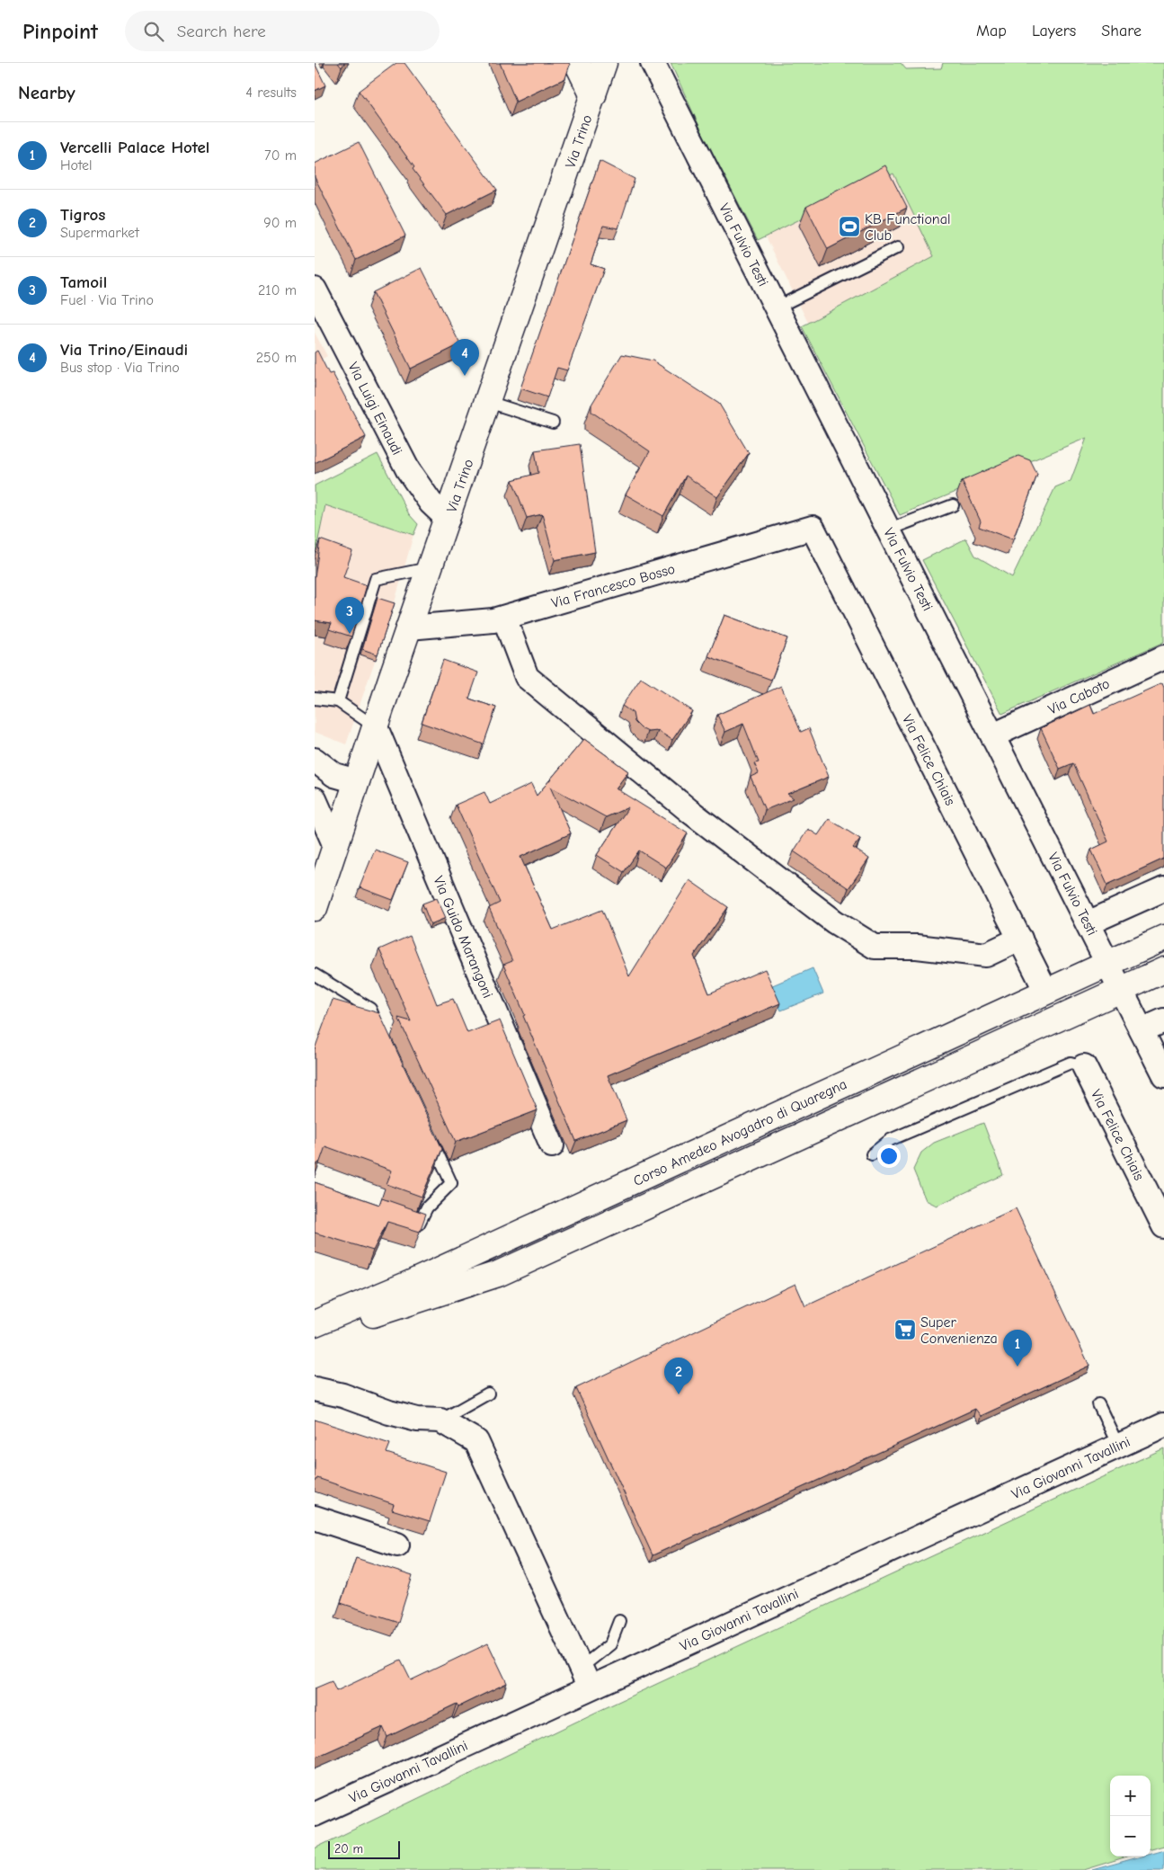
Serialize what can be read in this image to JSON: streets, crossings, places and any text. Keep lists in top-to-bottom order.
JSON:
{
  "streets": {
    "main road": ["Via Trino", "Corso Amedeo Avogadro di Quaregna"],
    "street": [
      "Via Fulvio Testi",
      "Via Luigi Einaudi",
      "Via Francesco Bosso",
      "Via Caboto",
      "Via Felice Chiais",
      "Via Guido Marangoni",
      "Via Giovanni Tavallini"
    ]
  },
  "crossings": [
    ["Via Trino", "Via Luigi Einaudi"],
    ["Via Trino", "Via Francesco Bosso"],
    ["Via Trino", "Via Guido Marangoni"],
    ["Via Fulvio Testi", "Via Caboto"],
    ["Via Fulvio Testi", "Corso Amedeo Avogadro di Quaregna"],
    ["Via Francesco Bosso", "Via Felice Chiais"],
    ["Via Felice Chiais", "Corso Amedeo Avogadro di Quaregna"]
  ],
  "places": {
    "sports": ["KB Functional Club"],
    "supermarket": ["Super Convenienza"]
  },
  "scale_bar": "20 m",
  "page": {
    "header": "Pinpoint",
    "search": "Search here",
    "nav": ["Map", "Layers", "Share"],
    "heading": ["Nearby", "4 results"],
    "list": [
      {
        "mark": "1",
        "name": "Vercelli Palace Hotel",
        "note": "Hotel",
        "value": "70 m"
      },
      {
        "mark": "2",
        "name": "Tigros",
        "note": "Supermarket",
        "value": "90 m"
      },
      {
        "mark": "3",
        "name": "Tamoil",
        "note": "Fuel · Via Trino",
        "value": "210 m"
      },
      {
        "mark": "4",
        "name": "Via Trino/Einaudi",
        "note": "Bus stop · Via Trino",
        "value": "250 m"
      }
    ],
    "pins": [
      "4",
      "3",
      "1",
      "2"
    ],
    "map_buttons": ["+", "−"],
    "scale": "20 m"
  }
}
